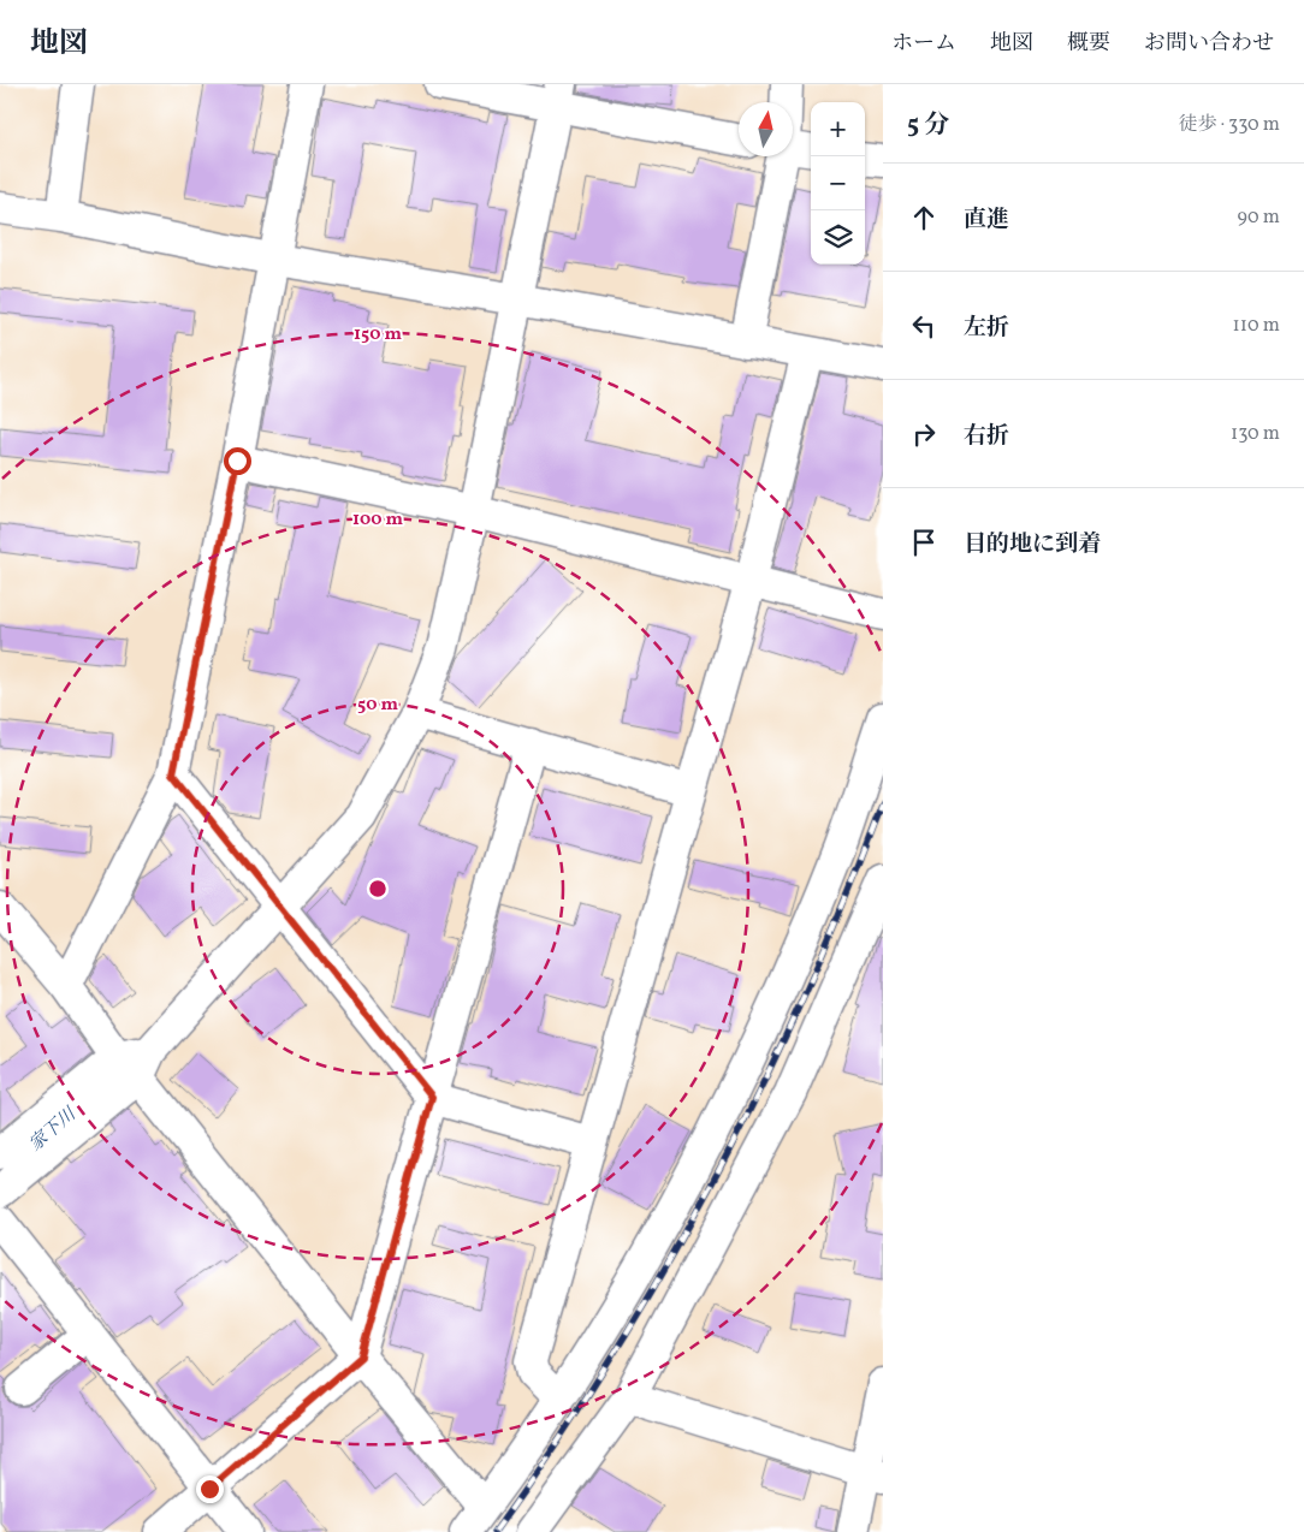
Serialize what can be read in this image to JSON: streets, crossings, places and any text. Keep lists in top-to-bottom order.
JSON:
{
  "water": ["家下川"],
  "north": "top",
  "page": {
    "header": "地図",
    "nav": [
      "ホーム",
      "地図",
      "概要",
      "お問い合わせ"
    ],
    "heading": ["5 分", "徒歩 · 330 m"],
    "map_buttons": ["+", "−"],
    "list": [
      ["直進", "90 m"],
      ["左折", "110 m"],
      ["右折", "130 m"],
      "目的地に到着"
    ]
  },
  "rings": ["150 m", "100 m", "50 m"]
}
